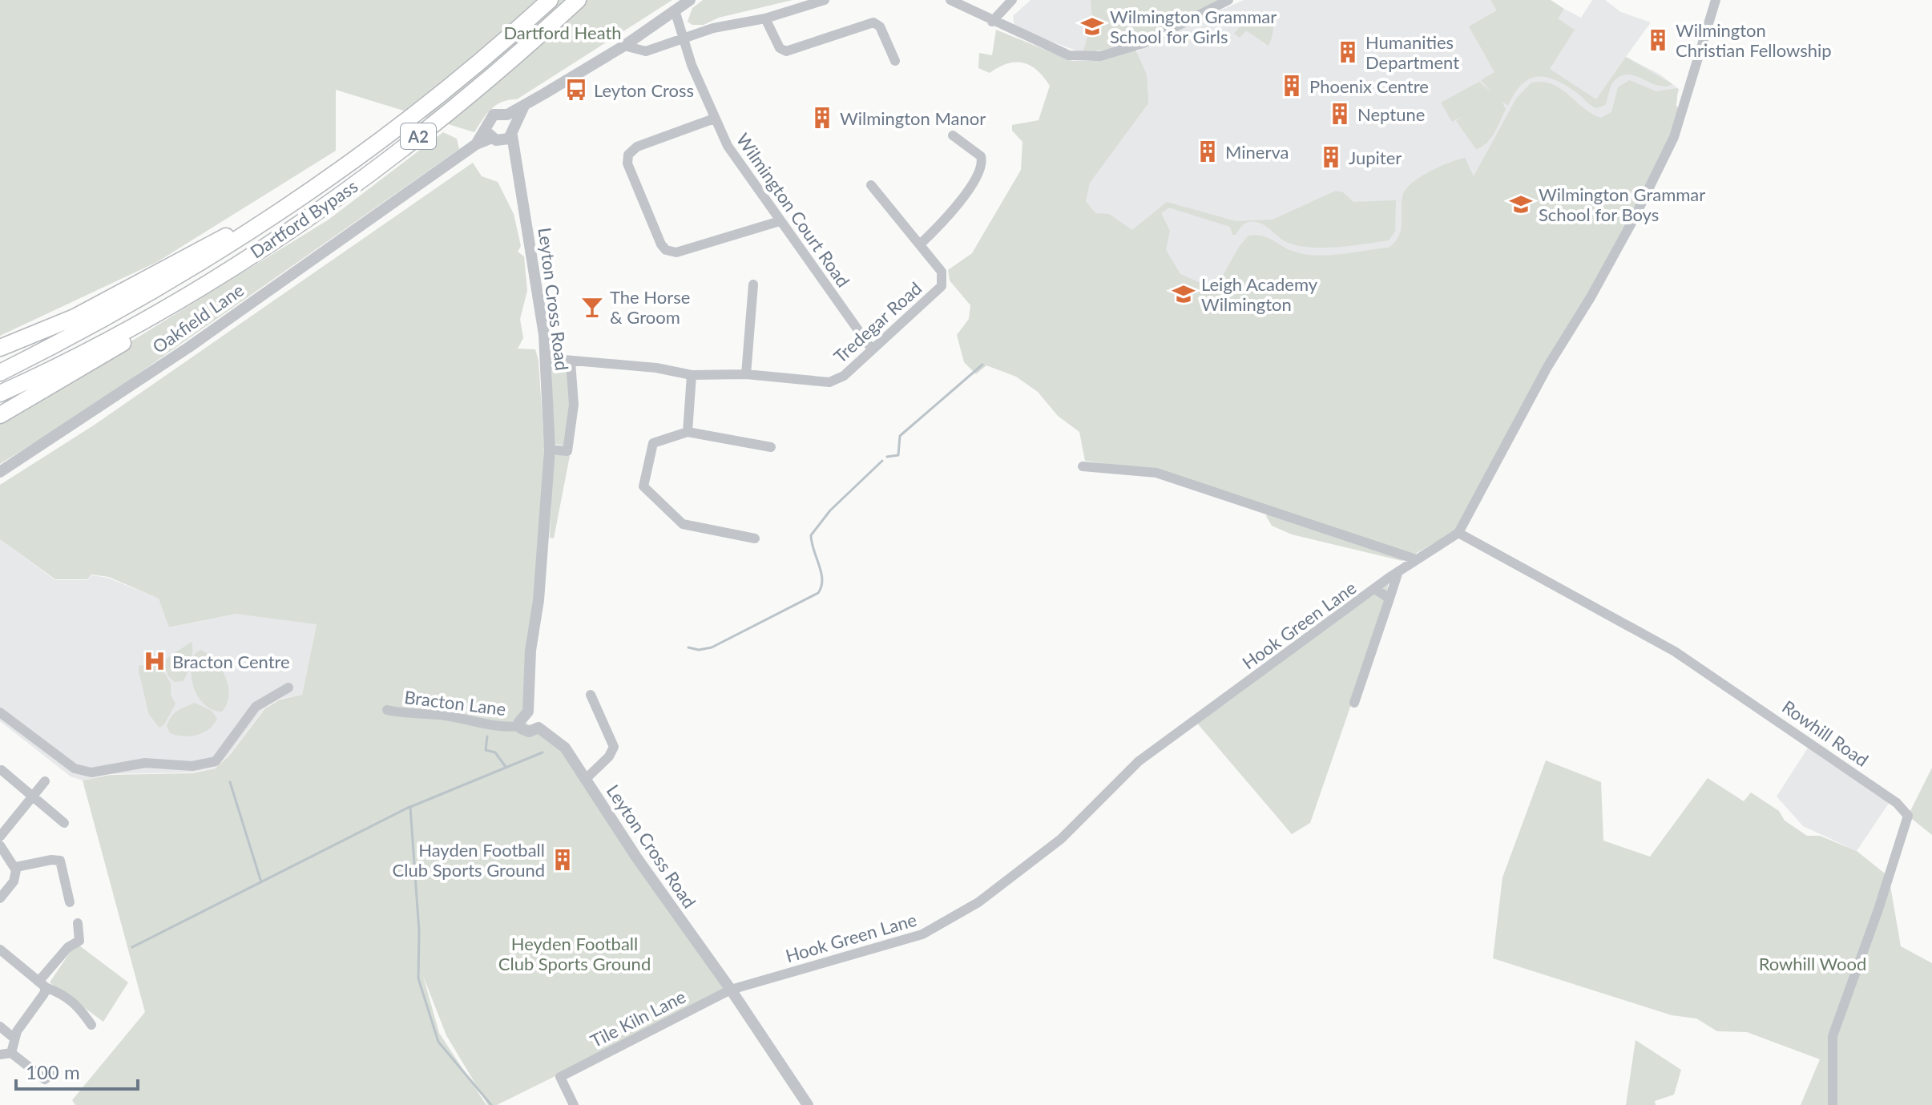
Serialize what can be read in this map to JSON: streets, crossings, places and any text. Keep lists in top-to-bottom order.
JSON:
{
  "streets": {
    "highway": ["A2", "Dartford Bypass"],
    "street": [
      "Wilmington Court Road",
      "Leyton Cross Road",
      "Oakfield Lane",
      "Tredegar Road",
      "Hook Green Lane",
      "Bracton Lane",
      "Rowhill Road",
      "Tile Kiln Lane"
    ]
  },
  "crossings": [
    ["Wilmington Court Road", "Oakfield Lane"],
    ["Wilmington Court Road", "Tredegar Road"],
    ["Leyton Cross Road", "Oakfield Lane"],
    ["Leyton Cross Road", "Tredegar Road"],
    ["Leyton Cross Road", "Hook Green Lane"],
    ["Leyton Cross Road", "Bracton Lane"],
    ["Leyton Cross Road", "Tile Kiln Lane"],
    ["Hook Green Lane", "Rowhill Road"],
    ["Hook Green Lane", "Tile Kiln Lane"]
  ],
  "parks": ["Dartford Heath", "Heyden Football Club Sports Ground", "Rowhill Wood"],
  "places": {
    "school or university": ["Wilmington Grammar School for Girls", "Wilmington Grammar School for Boys", "Leigh Academy Wilmington"],
    "building": [
      "Wilmington Christian Fellowship",
      "Humanities Department",
      "Phoenix Centre",
      "Neptune",
      "Wilmington Manor",
      "Minerva",
      "Jupiter",
      "Hayden Football Club Sports Ground"
    ],
    "bus stop": ["Leyton Cross"],
    "bar": ["The Horse & Groom"],
    "hospital": ["Bracton Centre"]
  },
  "scale_bar": "100 m"
}
